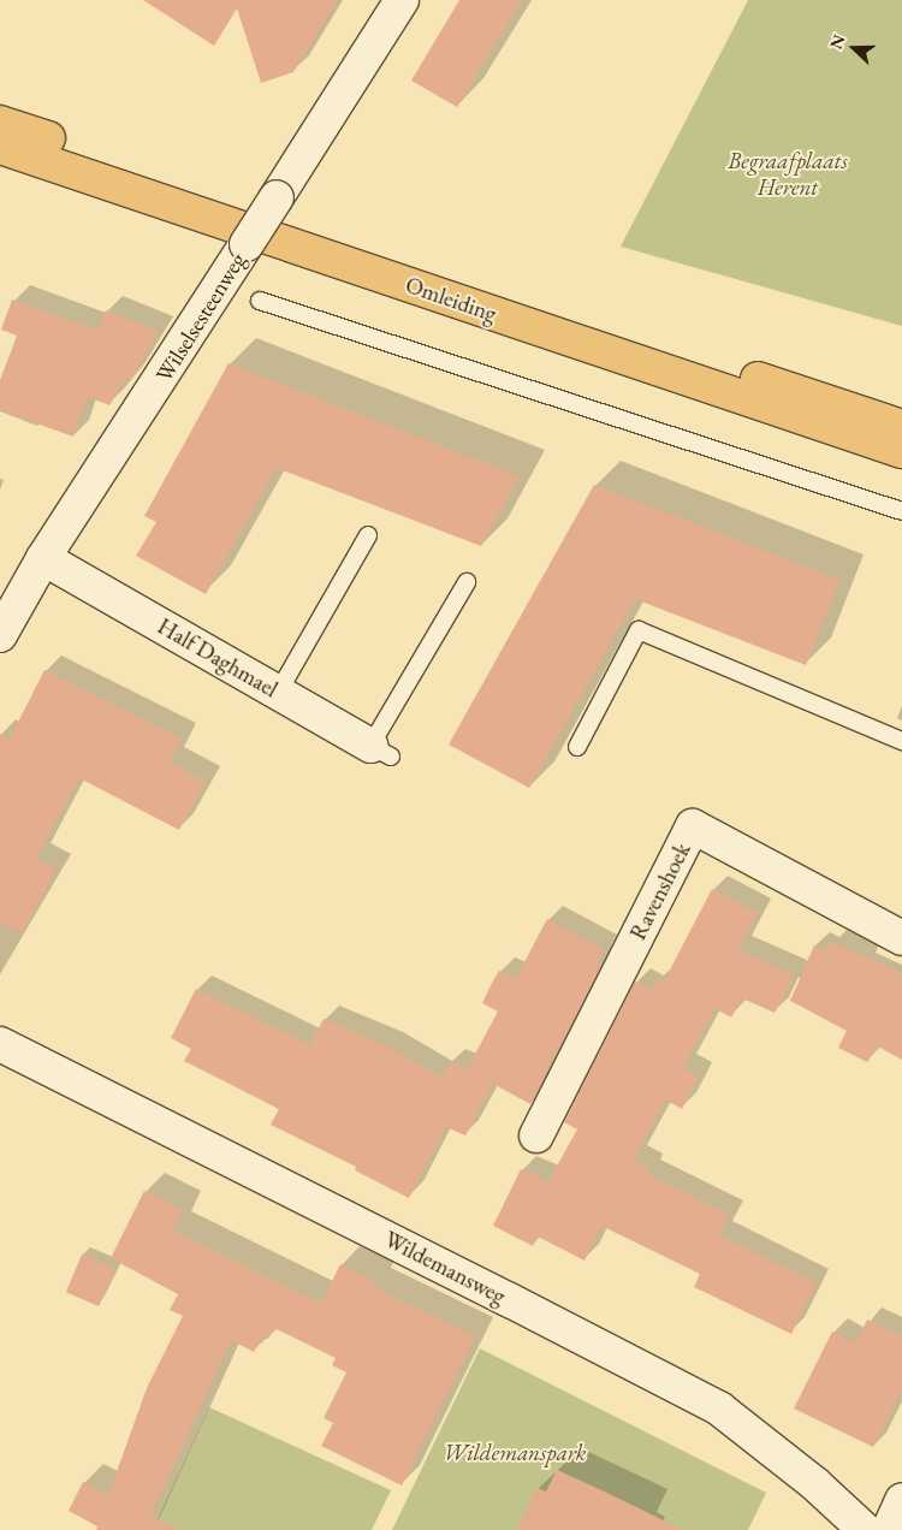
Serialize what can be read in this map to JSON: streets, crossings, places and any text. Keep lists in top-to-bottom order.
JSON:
{
  "streets": {
    "main road": ["Omleiding"],
    "street": [
      "Wilselsesteenweg",
      "Half Daghmael",
      "Ravenshoek",
      "Wildemansweg"
    ]
  },
  "crossings": [
    ["Wilselsesteenweg", "Half Daghmael"]
  ],
  "parks": ["Begraafplaats Herent", "Wildemanspark"],
  "north": "left"
}
